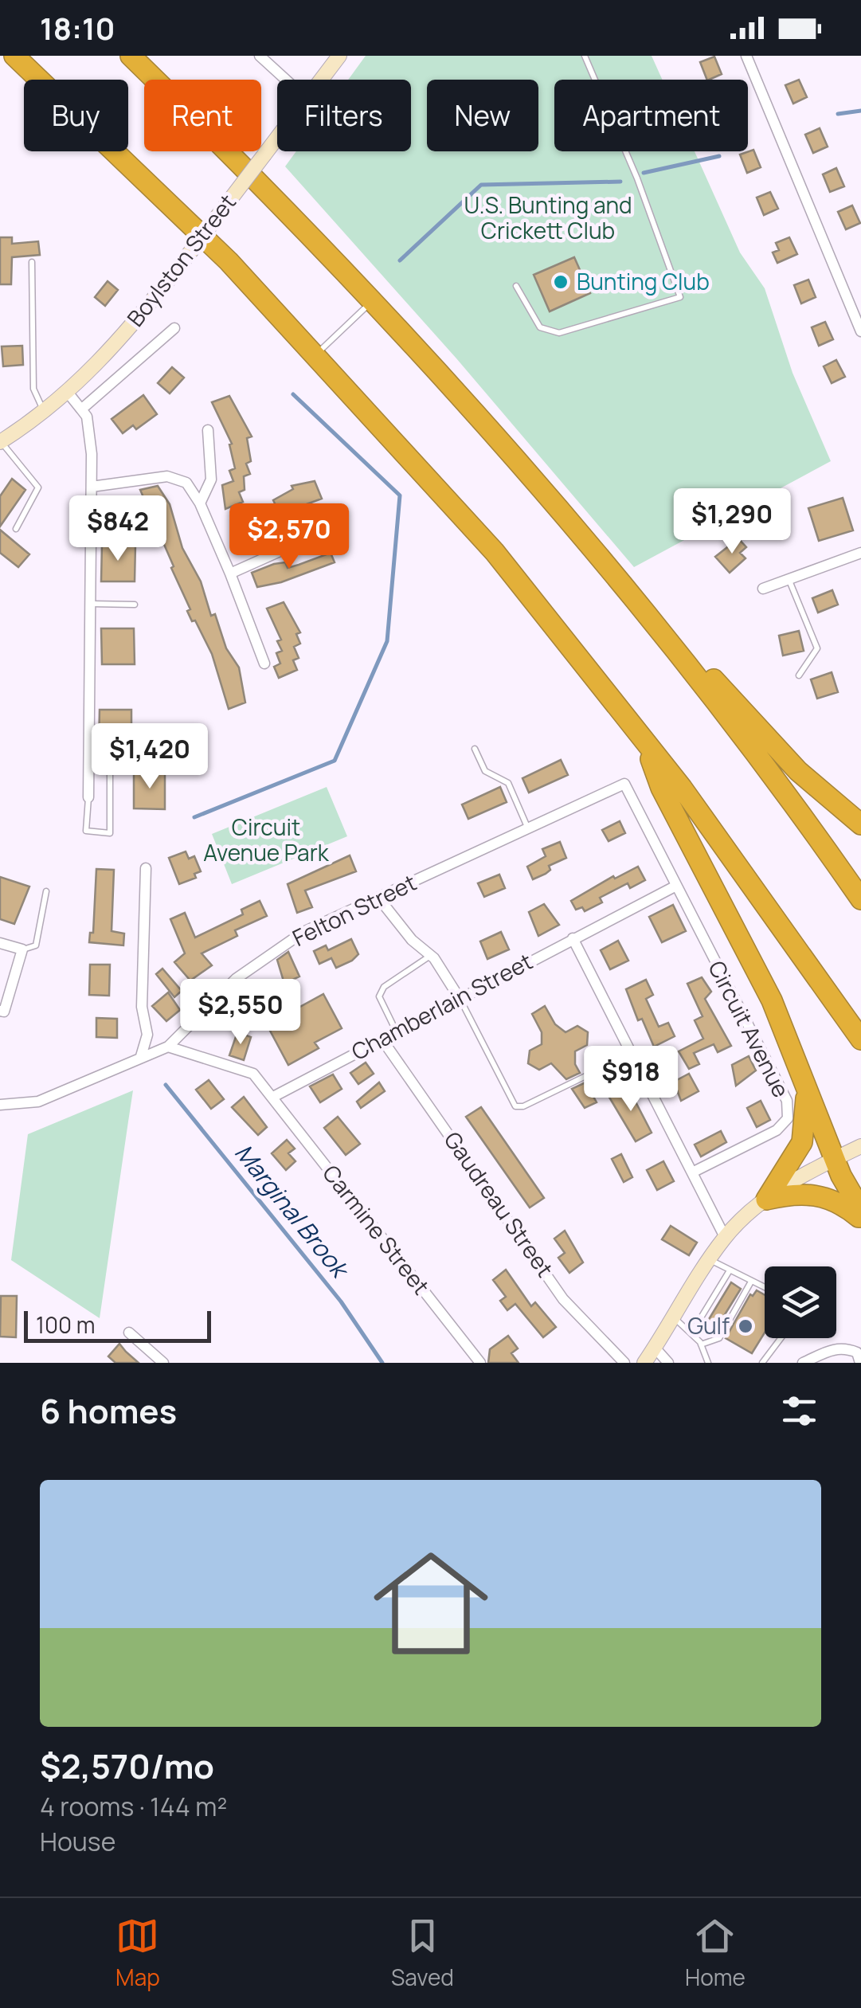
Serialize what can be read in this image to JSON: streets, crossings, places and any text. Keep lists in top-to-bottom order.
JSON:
{
  "streets": {
    "main road": ["Boylston Street"],
    "street": [
      "Felton Street",
      "Chamberlain Street",
      "Circuit Avenue",
      "Gaudreau Street",
      "Carmine Street"
    ]
  },
  "crossings": [
    ["Felton Street", "Chamberlain Street"],
    ["Felton Street", "Circuit Avenue"],
    ["Chamberlain Street", "Circuit Avenue"],
    ["Chamberlain Street", "Gaudreau Street"],
    ["Chamberlain Street", "Carmine Street"]
  ],
  "water": ["Marginal Brook"],
  "parks": ["U.S. Bunting and Crickett Club", "Circuit Avenue Park"],
  "places": ["Bunting Club", "Gulf"],
  "scale_bar": "100 m",
  "page": {
    "status": "18:10",
    "chip": [
      "Buy",
      "Rent",
      "Filters",
      "New",
      "Apartment"
    ],
    "price": [
      "$1,290",
      "$842",
      "$2,570",
      "$1,420",
      "$2,550",
      "$918"
    ],
    "scale": "100 m",
    "heading": "6 homes",
    "list": [
      {
        "name": "$2,570/mo",
        "note": "4 rooms · 144 m² · House"
      }
    ],
    "tabs": ["Map", "Saved", "Home"]
  }
}
